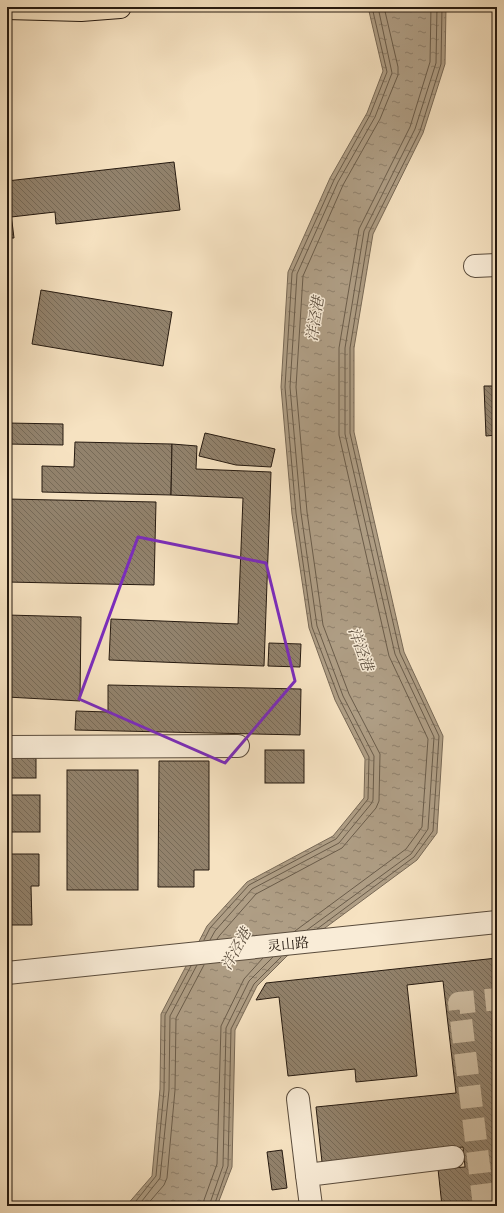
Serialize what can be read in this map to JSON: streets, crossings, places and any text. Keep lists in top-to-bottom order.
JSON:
{
  "streets": {
    "street": ["灵山路"]
  },
  "water": ["洋泾港"]
}
